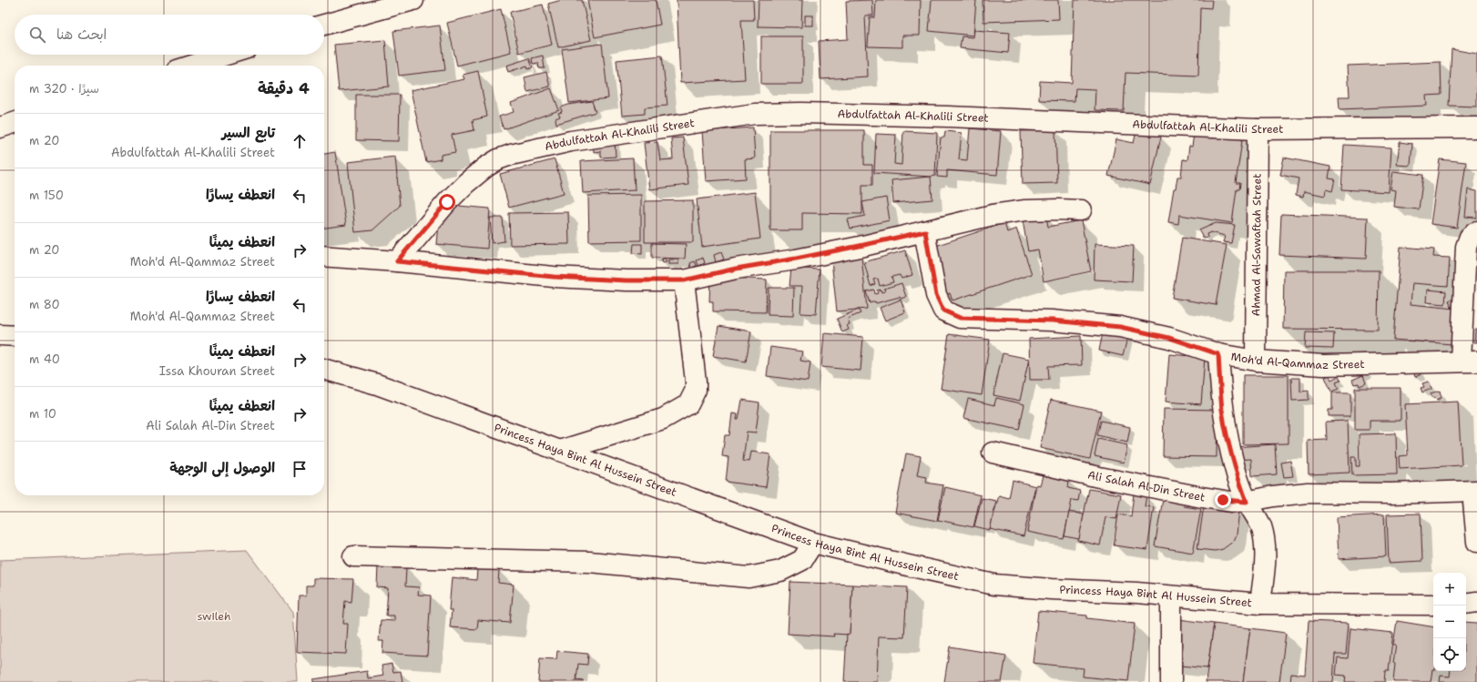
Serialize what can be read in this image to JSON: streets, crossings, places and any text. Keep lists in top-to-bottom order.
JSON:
{
  "streets": {
    "street": [
      "Abdulfattah Al-Khalili Street",
      "Ahmad Al-Sawaftah Street",
      "Moh'd Al-Qammaz Street",
      "Princess Haya Bint Al Hussein Street",
      "Ali Salah Al-Din Street"
    ]
  },
  "crossings": [
    ["Abdulfattah Al-Khalili Street", "Ahmad Al-Sawaftah Street"],
    ["Ahmad Al-Sawaftah Street", "Moh'd Al-Qammaz Street"]
  ],
  "parks": ["swileh"],
  "page": {
    "search": "ابحث هنا",
    "heading": ["4 دقيقة", "سيرًا · 320 m"],
    "list": [
      ["تابع السير", "Abdulfattah Al-Khalili Street", "20 m"],
      ["انعطف يسارًا", "150 m"],
      ["انعطف يمينًا", "Moh'd Al-Qammaz Street", "20 m"],
      ["انعطف يسارًا", "Moh'd Al-Qammaz Street", "80 m"],
      ["انعطف يمينًا", "Issa Khouran Street", "40 m"],
      ["انعطف يمينًا", "Ali Salah Al-Din Street", "10 m"],
      "الوصول إلى الوجهة"
    ],
    "map_buttons": ["+", "−"]
  }
}
